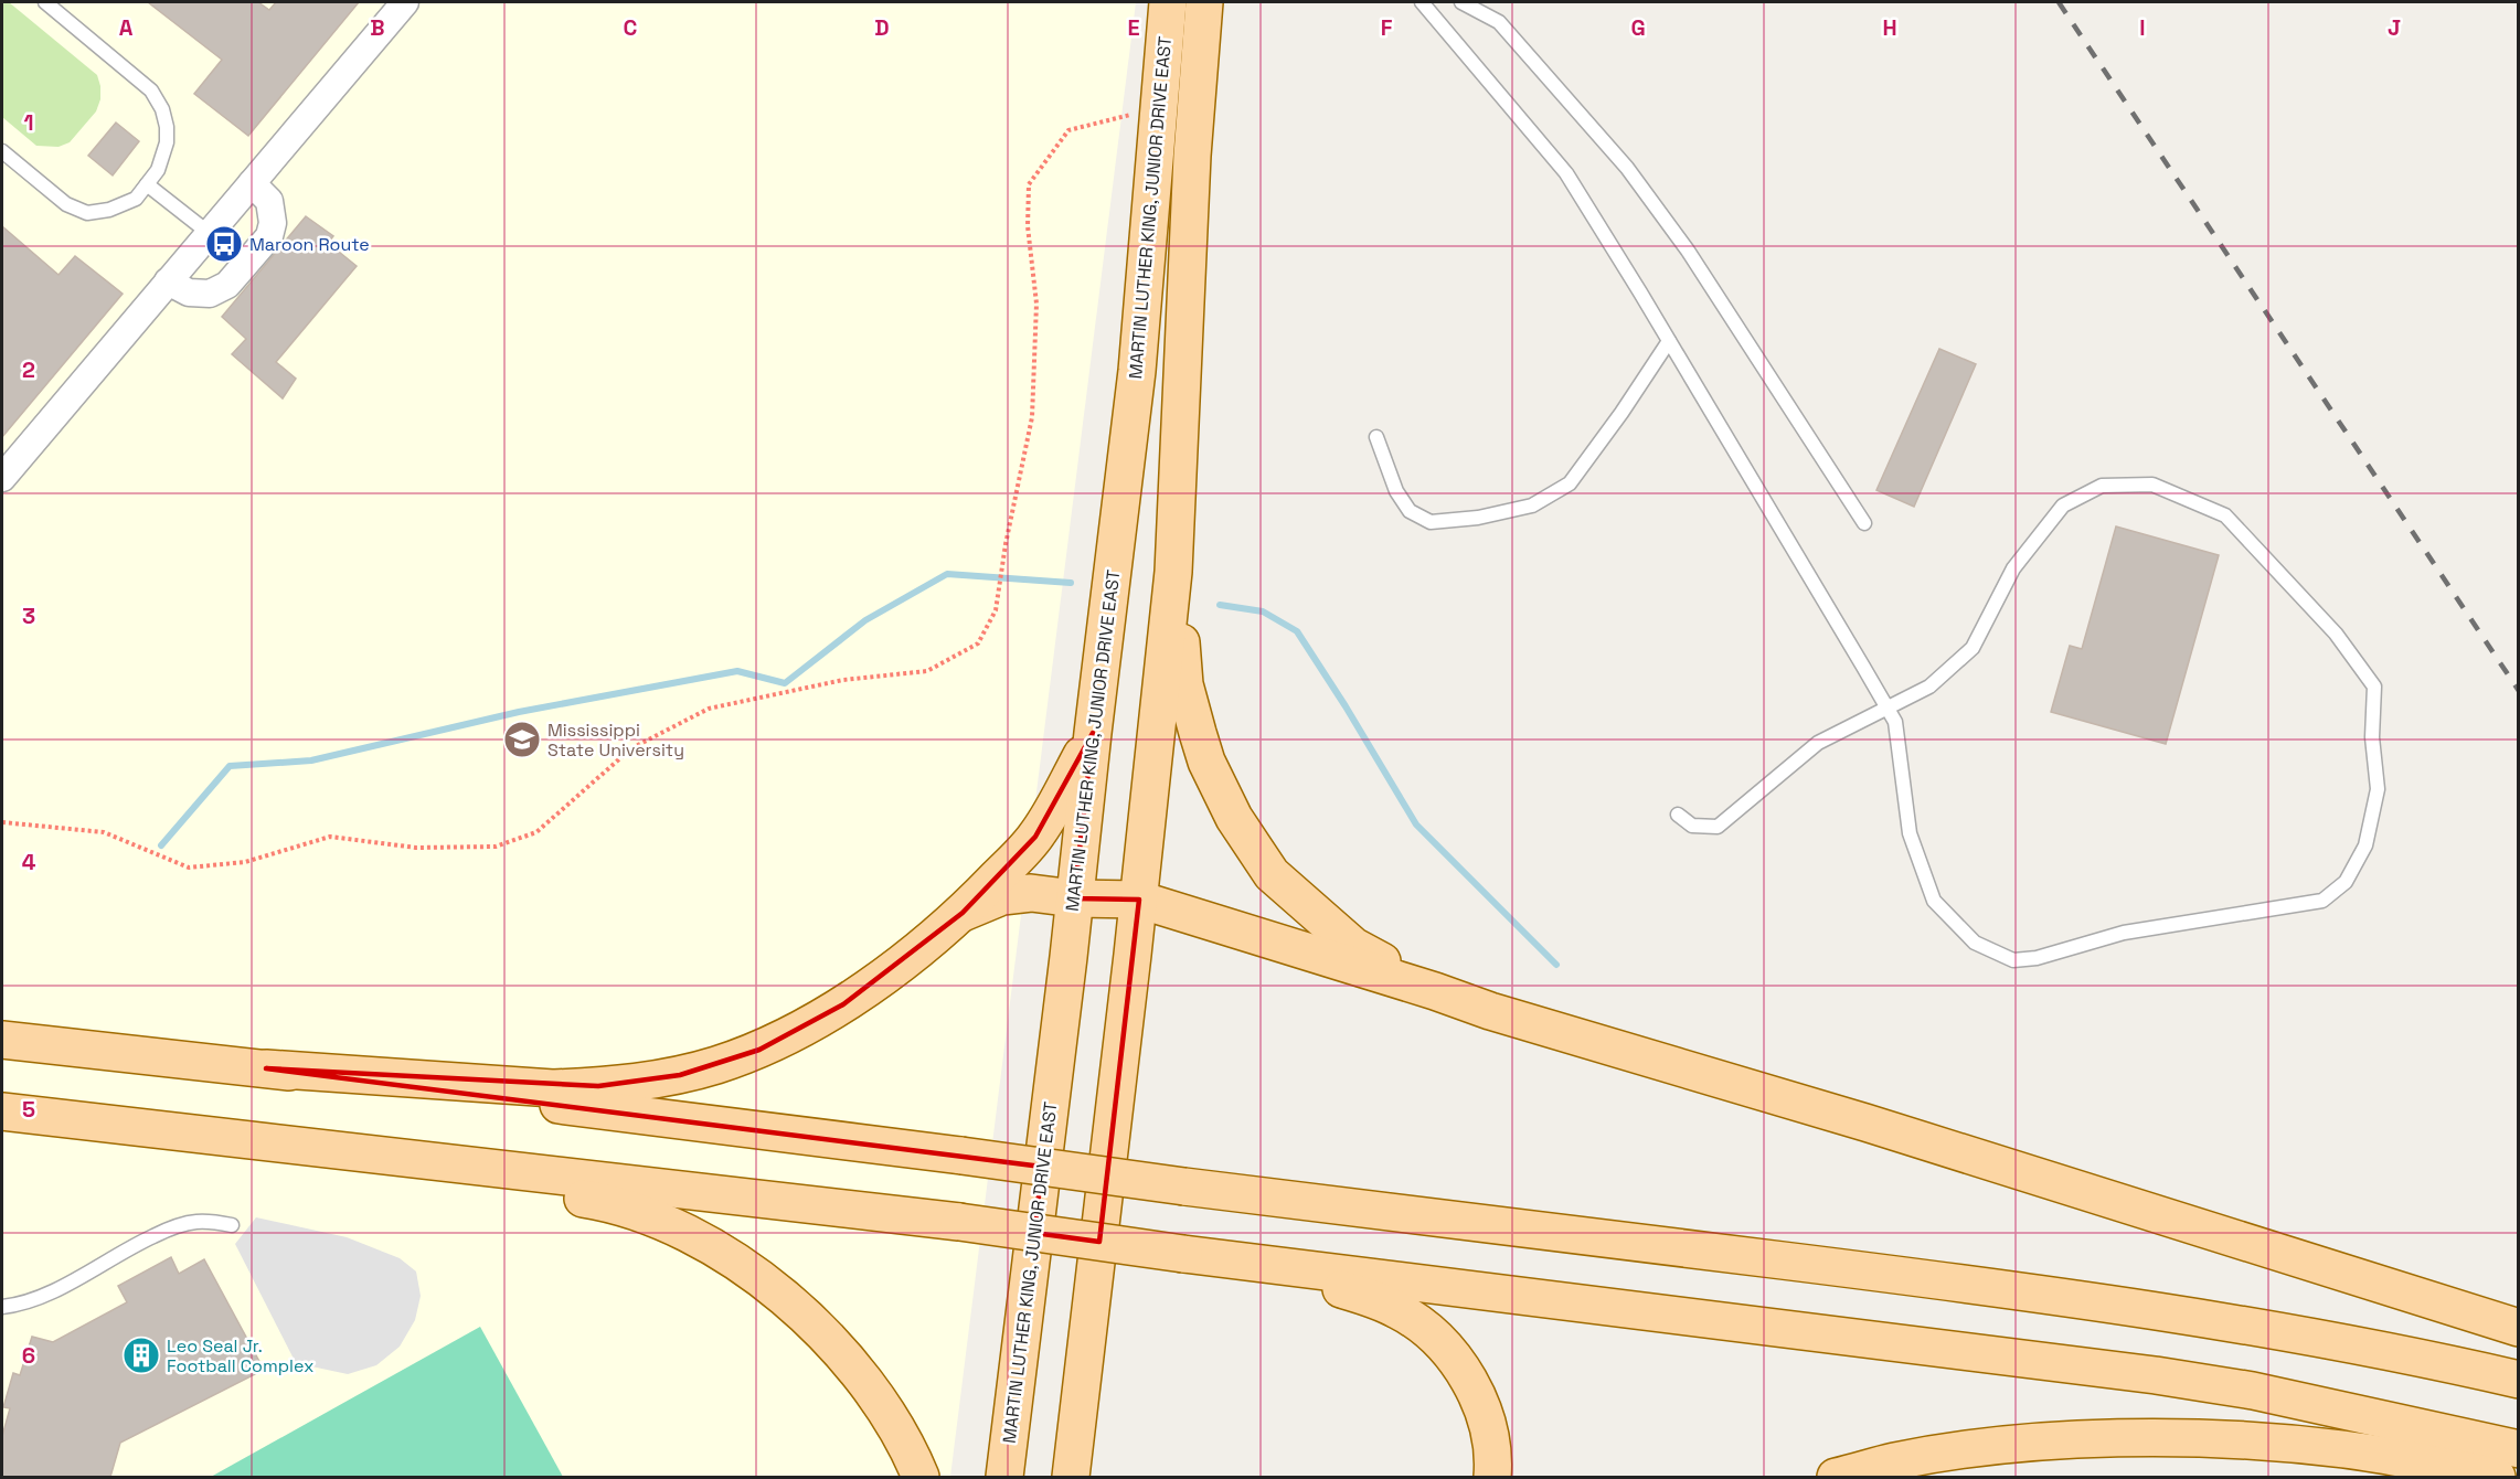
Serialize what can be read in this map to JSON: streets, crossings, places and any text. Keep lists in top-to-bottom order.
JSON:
{
  "streets": {
    "main road": ["MARTIN LUTHER KING, JUNIOR DRIVE EAST"]
  },
  "places": {
    "bus stop": ["Maroon Route"],
    "school or university": ["Mississippi State University"],
    "building": ["Leo Seal Jr. Football Complex"]
  },
  "grid": {
    "columns": [
      "A",
      "B",
      "C",
      "D",
      "E",
      "F",
      "G",
      "H",
      "I",
      "J"
    ],
    "rows": [
      "1",
      "2",
      "3",
      "4",
      "5",
      "6"
    ]
  }
}
